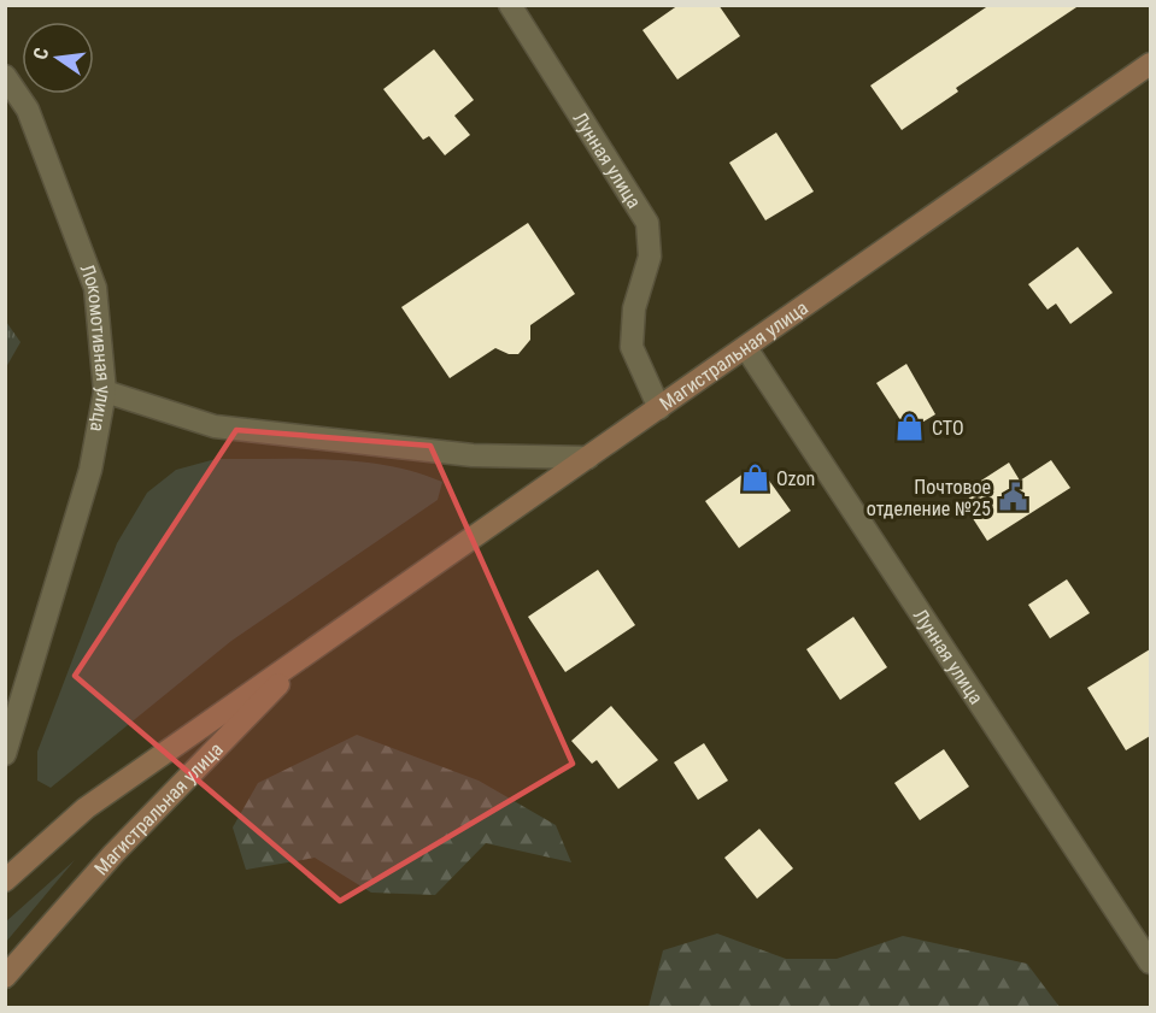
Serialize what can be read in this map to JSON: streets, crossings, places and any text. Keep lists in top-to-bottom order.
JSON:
{
  "streets": {
    "main road": ["Магистральная улица"],
    "street": ["Лунная улица", "Локомотивная улица"]
  },
  "crossings": [
    ["Лунная улица", "Магистральная улица"]
  ],
  "places": {
    "shop": ["СТО", "Ozon"],
    "public building": ["Почтовое отделение №25"]
  },
  "north": "left"
}
